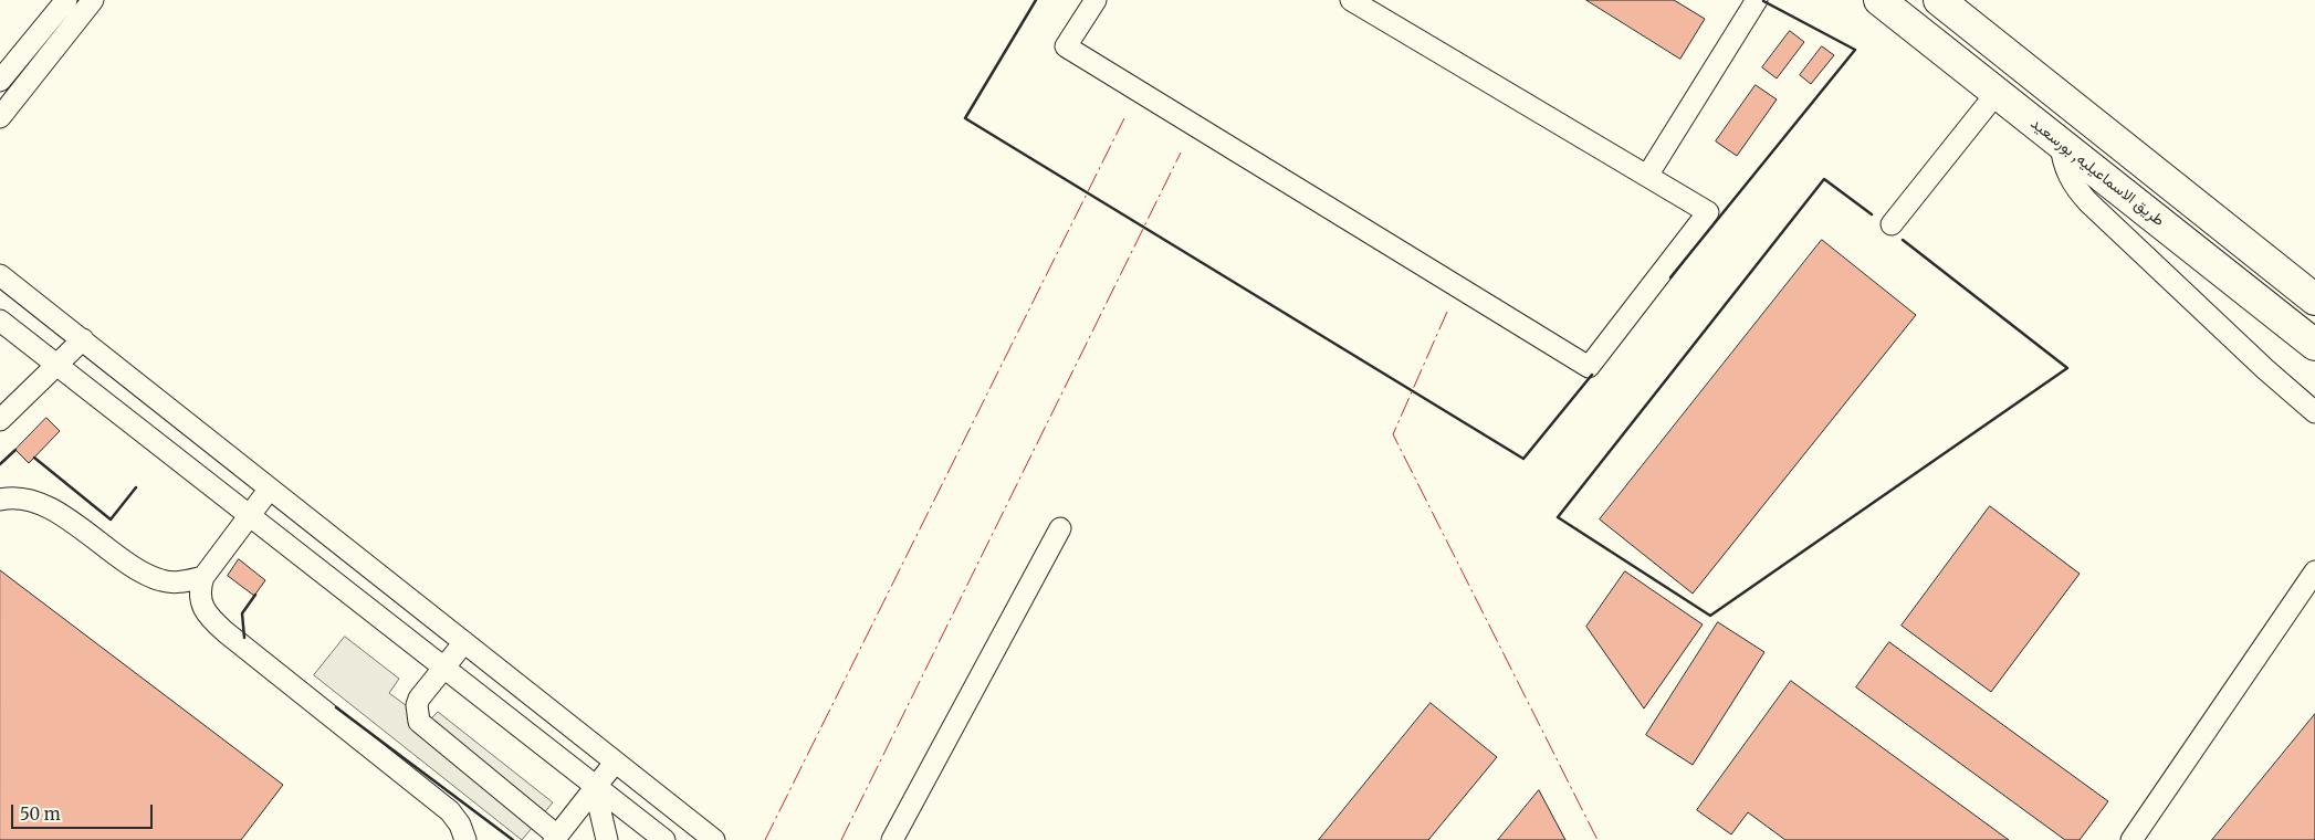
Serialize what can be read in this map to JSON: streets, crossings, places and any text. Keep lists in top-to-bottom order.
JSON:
{
  "streets": {
    "highway": ["طريق الاسماعيليه, بورسعيد"]
  },
  "scale_bar": "50 m"
}
